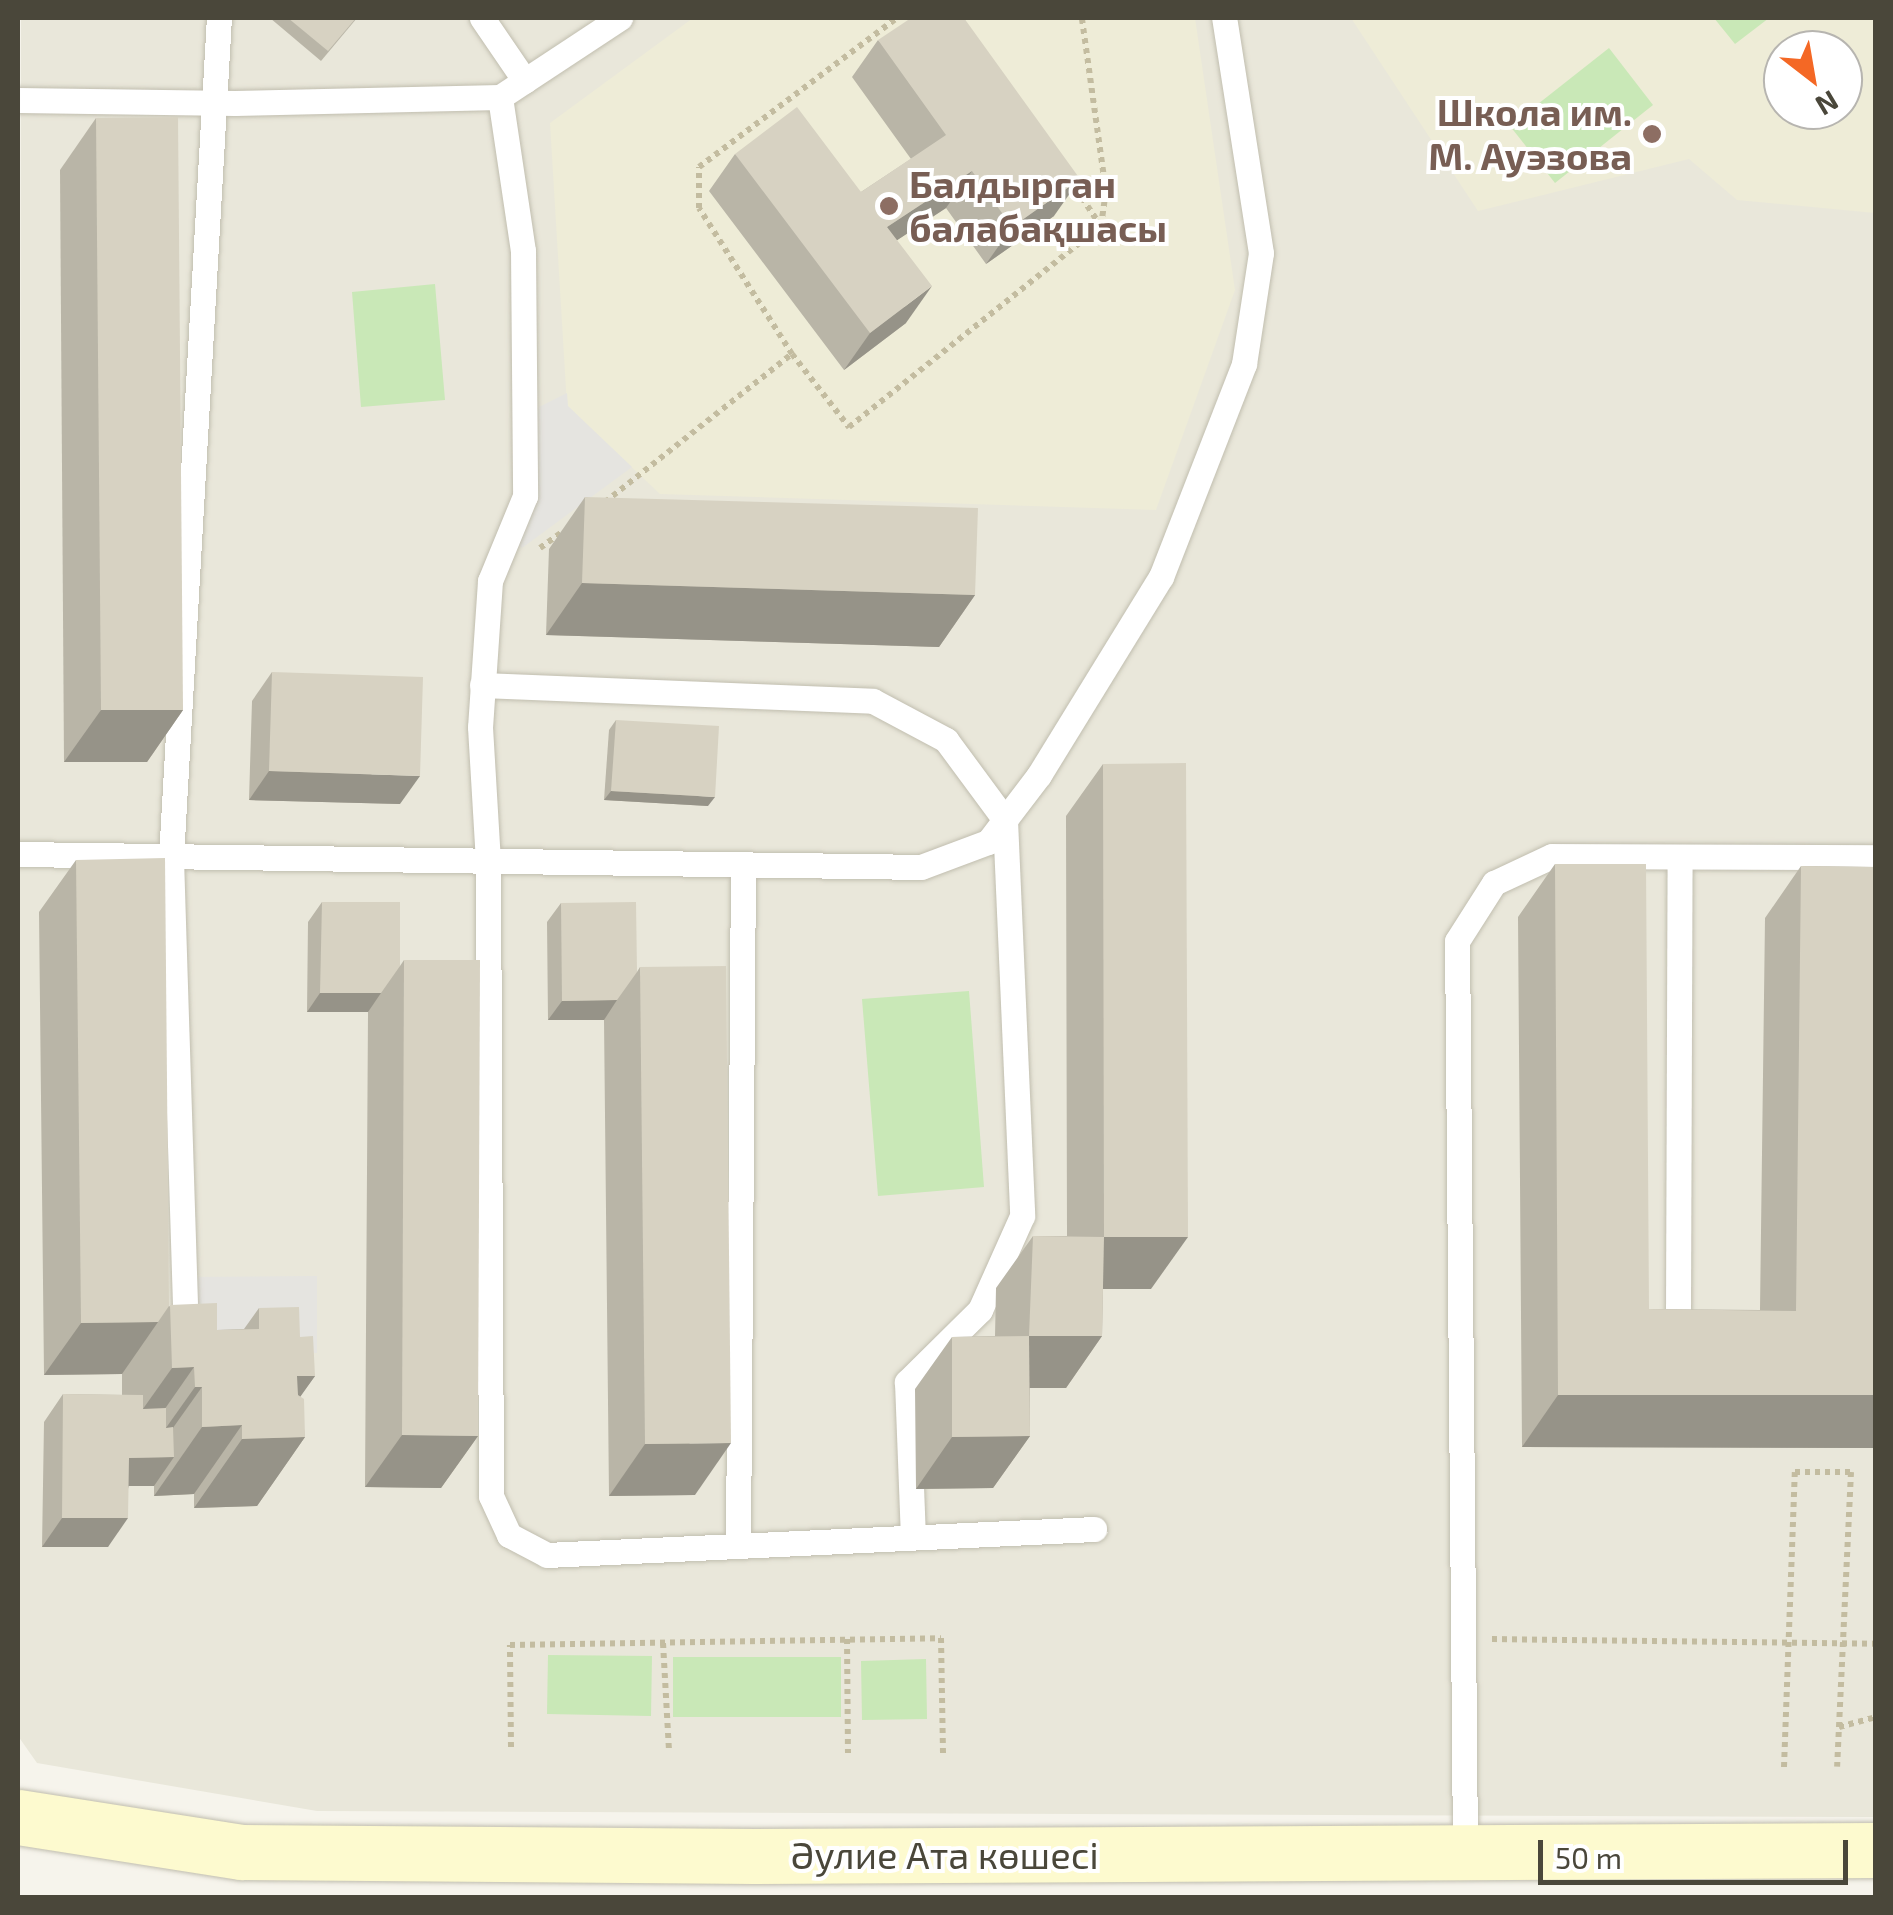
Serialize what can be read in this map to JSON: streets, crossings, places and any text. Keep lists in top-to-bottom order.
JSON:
{
  "streets": {
    "main road": ["Әулие Ата көшесі"]
  },
  "places": ["Школа им. М. Ауэзова", "Балдырган балабақшасы"],
  "scale_bar": "50 m",
  "north": "bottom right"
}
